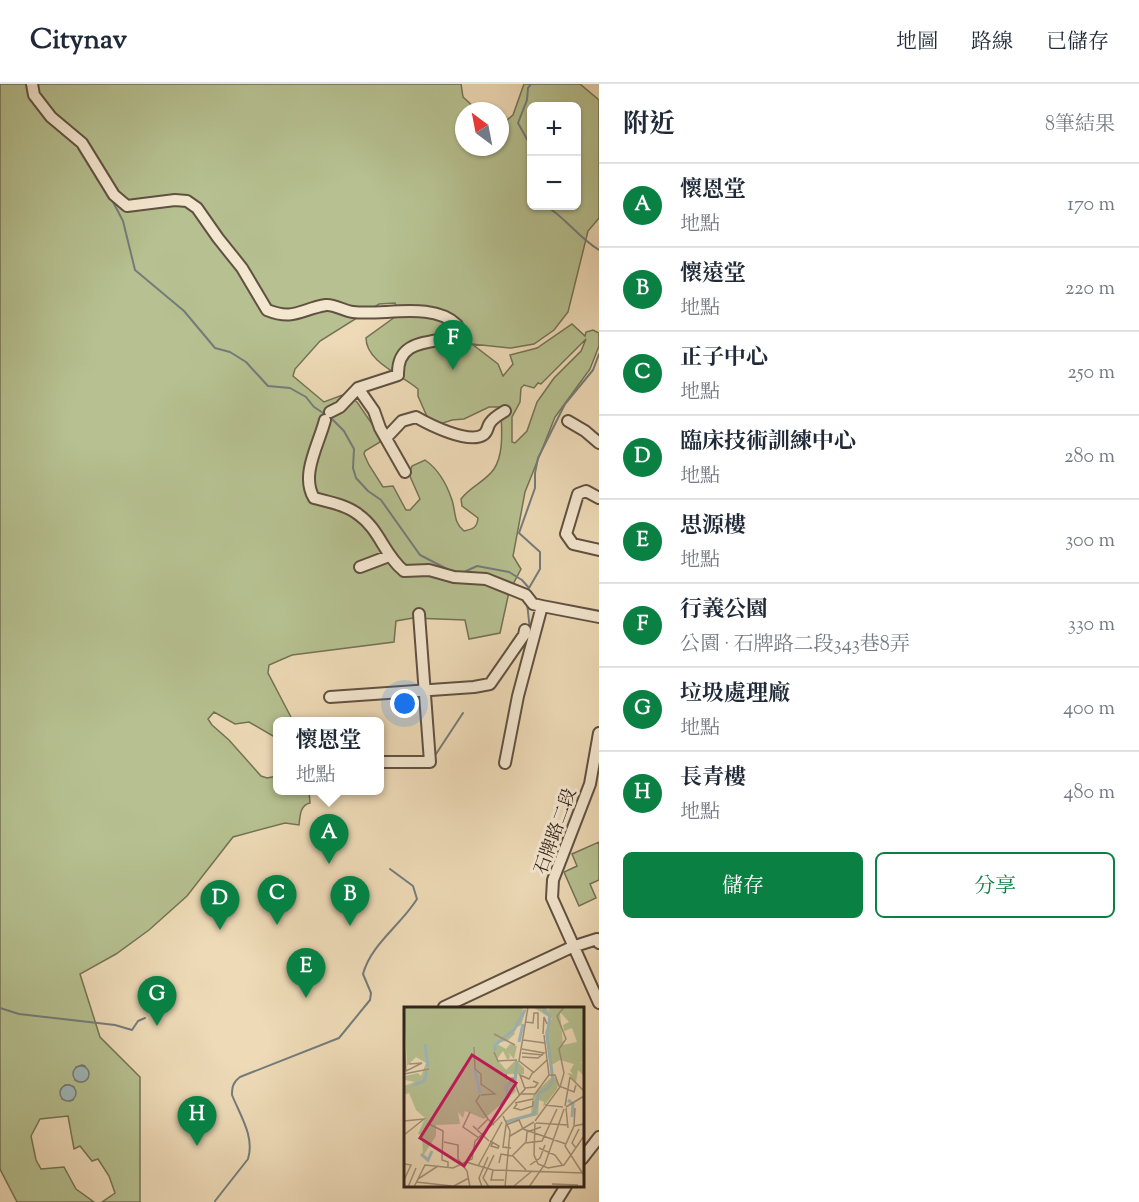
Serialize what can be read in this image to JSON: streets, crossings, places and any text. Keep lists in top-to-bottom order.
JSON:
{
  "streets": {
    "street": ["石牌路二段"]
  },
  "north": "top left",
  "page": {
    "header": "Citynav",
    "nav": ["地圖", "路線", "已儲存"],
    "heading": ["附近", "8筆結果"],
    "map_buttons": ["+", "−"],
    "list": [
      {
        "mark": "A",
        "name": "懷恩堂",
        "note": "地點",
        "value": "170 m"
      },
      {
        "mark": "B",
        "name": "懷遠堂",
        "note": "地點",
        "value": "220 m"
      },
      {
        "mark": "C",
        "name": "正子中心",
        "note": "地點",
        "value": "250 m"
      },
      {
        "mark": "D",
        "name": "臨床技術訓練中心",
        "note": "地點",
        "value": "280 m"
      },
      {
        "mark": "E",
        "name": "思源樓",
        "note": "地點",
        "value": "300 m"
      },
      {
        "mark": "F",
        "name": "行義公園",
        "note": "公園 · 石牌路二段343巷8弄",
        "value": "330 m"
      },
      {
        "mark": "G",
        "name": "垃圾處理廠",
        "note": "地點",
        "value": "400 m"
      },
      {
        "mark": "H",
        "name": "長青樓",
        "note": "地點",
        "value": "480 m"
      }
    ],
    "pins": [
      "F",
      "A",
      "C",
      "B",
      "D",
      "E",
      "G",
      "H"
    ],
    "popup": ["懷恩堂", "地點"],
    "buttons": ["儲存", "分享"]
  }
}
